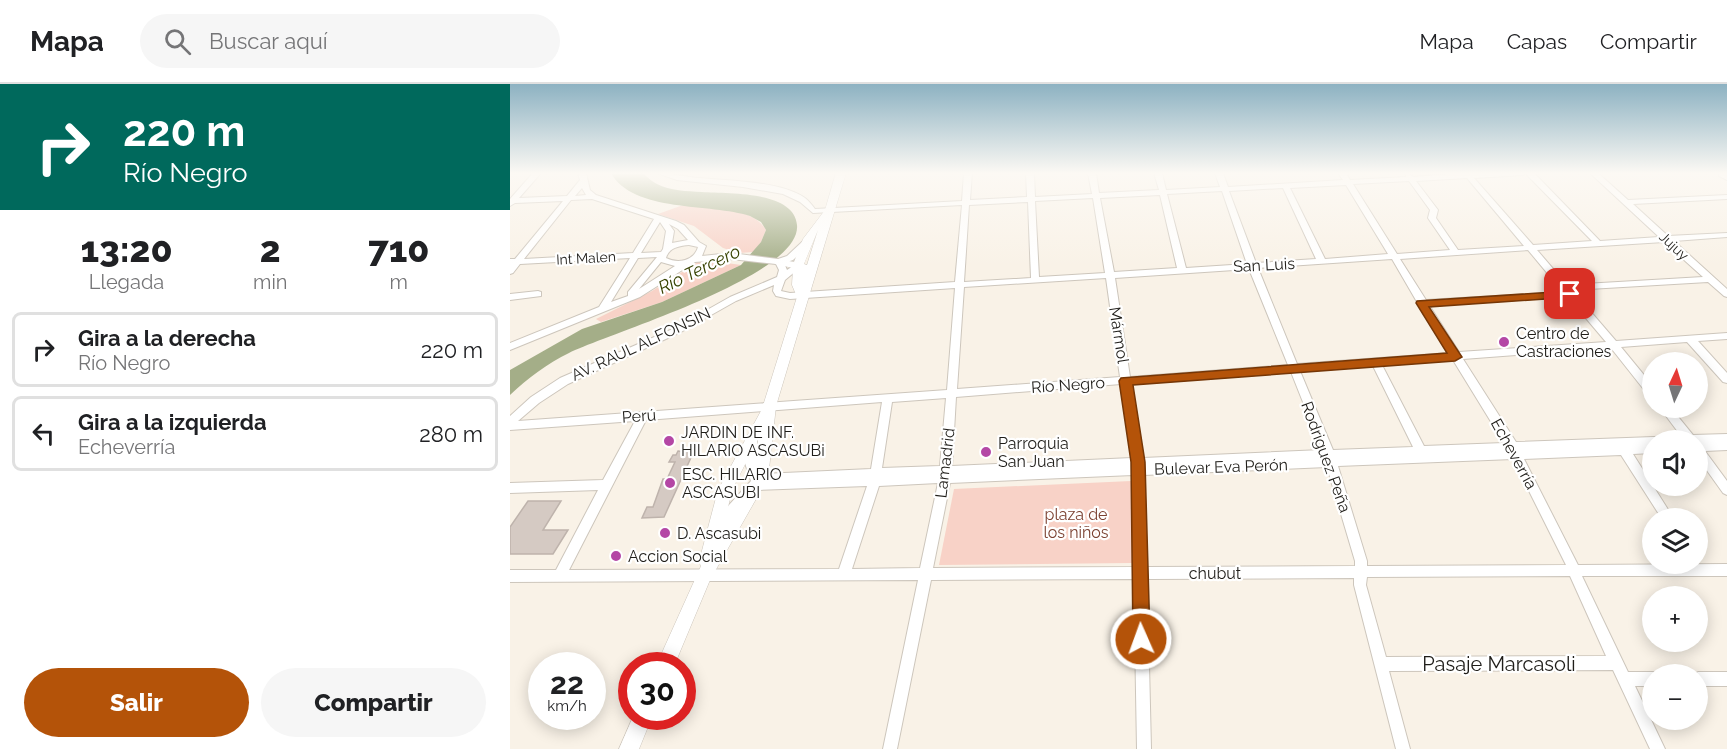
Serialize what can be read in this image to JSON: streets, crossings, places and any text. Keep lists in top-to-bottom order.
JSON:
{
  "streets": {
    "street": [
      "Jujuy",
      "Int Malen",
      "San Luis",
      "Mármol",
      "AV. RAUL ALFONSIN",
      "Río Negro",
      "Perú",
      "Echeverría",
      "Rodriguez Peña",
      "Lamadrid",
      "Bulevar Eva Perón",
      "chubut",
      "Pasaje Marcasoli"
    ]
  },
  "crossings": [
    ["Jujuy", "San Luis"],
    ["San Luis", "Mármol"],
    ["San Luis", "Echeverría"],
    ["San Luis", "Rodriguez Peña"],
    ["San Luis", "Lamadrid"],
    ["Mármol", "Río Negro"],
    ["Mármol", "Bulevar Eva Perón"],
    ["Mármol", "chubut"],
    ["Río Negro", "Perú"],
    ["Río Negro", "Echeverría"],
    ["Río Negro", "Rodriguez Peña"],
    ["Río Negro", "Lamadrid"],
    ["Echeverría", "Bulevar Eva Perón"],
    ["Echeverría", "chubut"],
    ["Echeverría", "Pasaje Marcasoli"],
    ["Rodriguez Peña", "Bulevar Eva Perón"],
    ["Rodriguez Peña", "chubut"],
    ["Rodriguez Peña", "Pasaje Marcasoli"],
    ["Lamadrid", "Bulevar Eva Perón"],
    ["Lamadrid", "chubut"]
  ],
  "water": ["Río Tercero"],
  "parks": ["plaza de los niños"],
  "places": [
    "Centro de Castraciones",
    "JARDIN DE INF. HILARIO ASCASUBi",
    "Parroquia San Juan",
    "ESC. HILARIO ASCASUBI",
    "D. Ascasubi",
    "Accion Social"
  ],
  "north": "top",
  "page": {
    "header": "Mapa",
    "search": "Buscar aquí",
    "nav": ["Mapa", "Capas", "Compartir"],
    "turn": ["220 m", "Río Negro"],
    "eta": [
      "13:20",
      "Llegada",
      "2",
      "min",
      "710",
      "m"
    ],
    "list": [
      {
        "name": "Gira a la derecha",
        "note": "Río Negro",
        "value": "220 m"
      },
      {
        "name": "Gira a la izquierda",
        "note": "Echeverría",
        "value": "280 m"
      }
    ],
    "map_buttons": ["+", "−"],
    "speed": "22 km/h",
    "limit": "30",
    "buttons": ["Salir", "Compartir"]
  }
}
